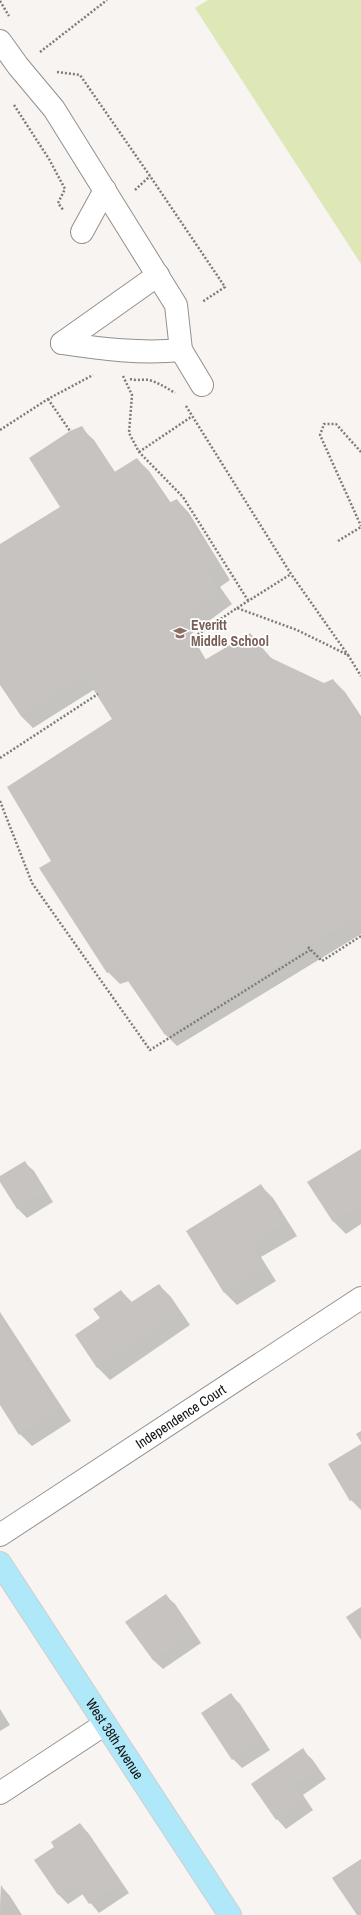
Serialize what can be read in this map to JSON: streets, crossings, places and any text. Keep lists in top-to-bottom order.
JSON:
{
  "streets": {
    "main road": ["West 38th Avenue"],
    "street": ["Independence Court"]
  },
  "places": {
    "school or university": ["Everitt Middle School"]
  }
}
